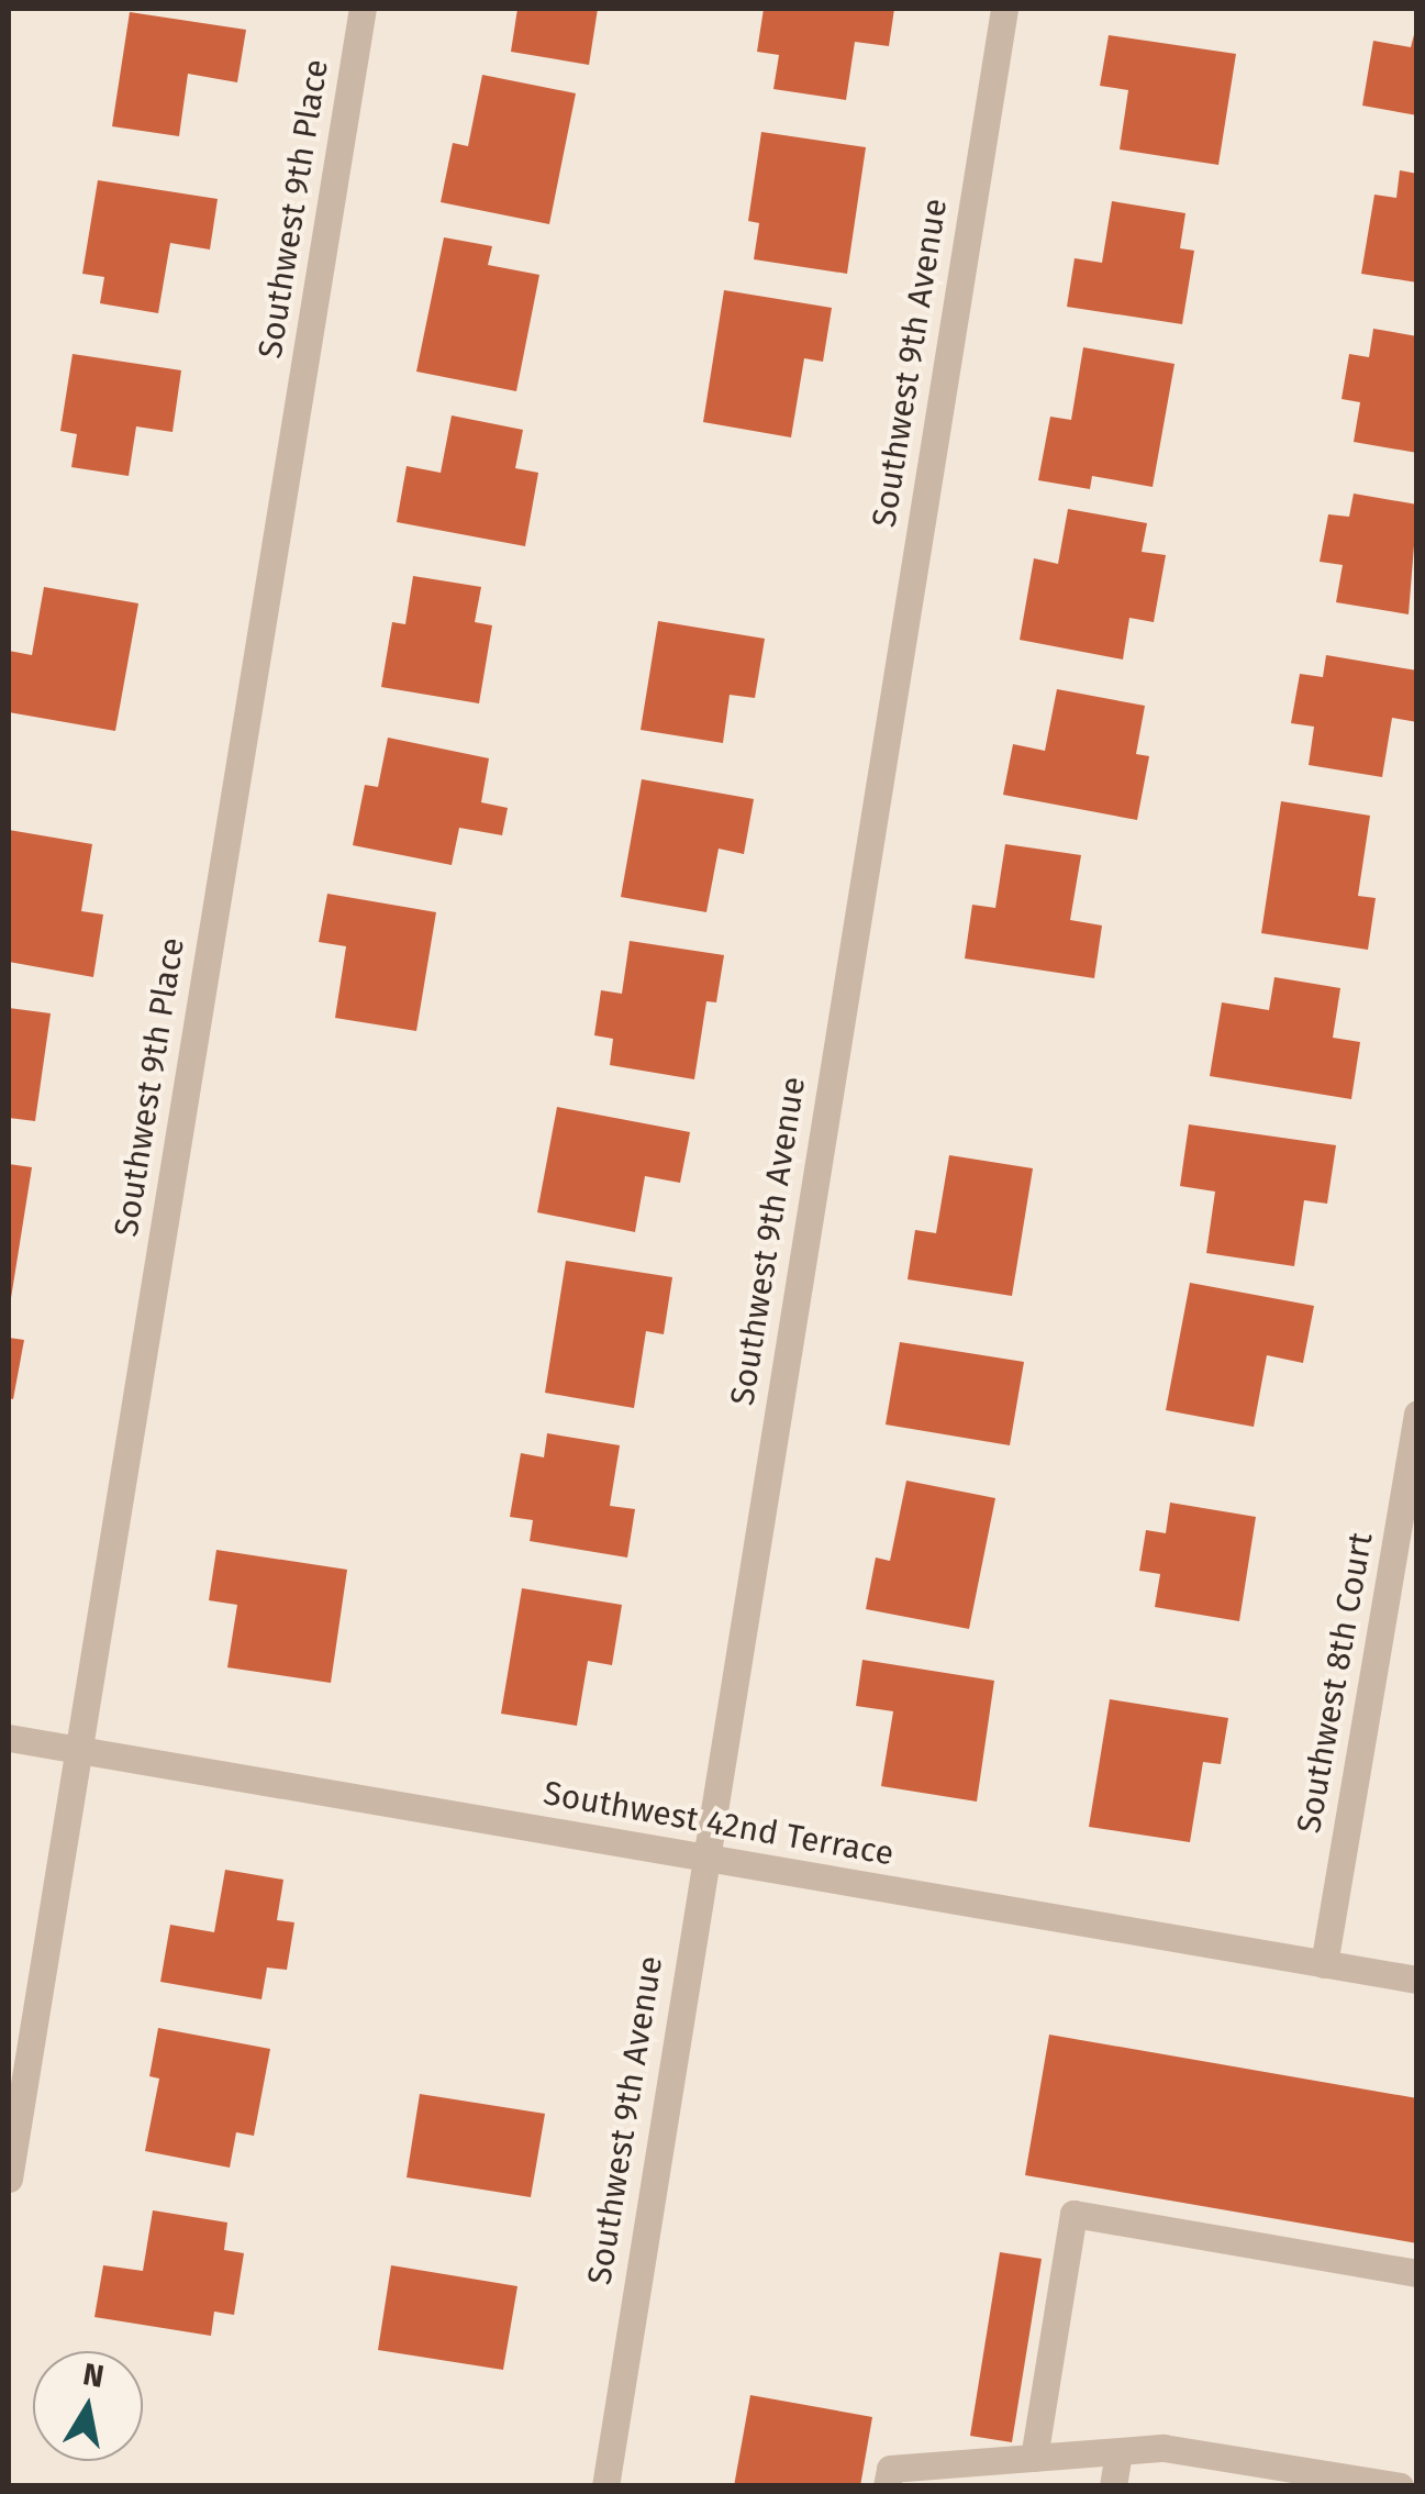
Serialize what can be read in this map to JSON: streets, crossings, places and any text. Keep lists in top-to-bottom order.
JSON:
{
  "streets": {
    "street": [
      "Southwest 9th Place",
      "Southwest 9th Avenue",
      "Southwest 8th Court",
      "Southwest 42nd Terrace"
    ]
  },
  "crossings": [
    ["Southwest 9th Place", "Southwest 42nd Terrace"],
    ["Southwest 9th Avenue", "Southwest 42nd Terrace"],
    ["Southwest 8th Court", "Southwest 42nd Terrace"]
  ],
  "north": "top"
}
